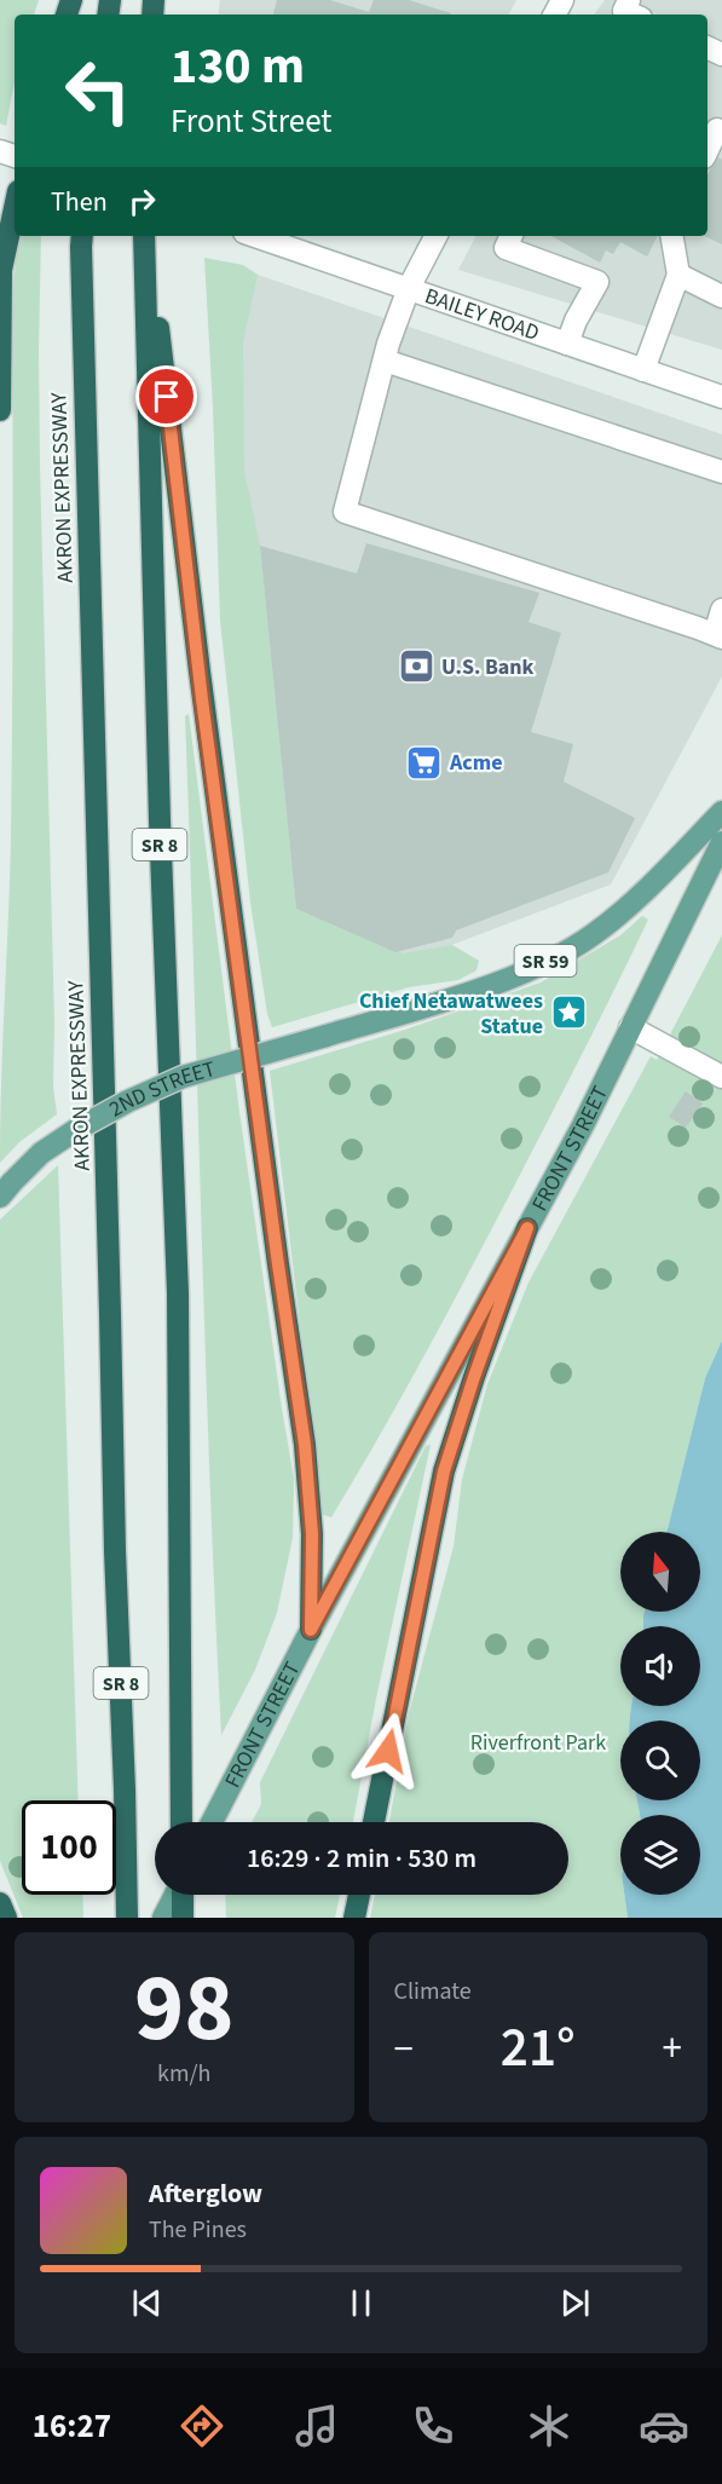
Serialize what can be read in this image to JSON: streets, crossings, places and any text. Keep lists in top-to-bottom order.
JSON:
{
  "streets": {
    "highway": ["AKRON EXPRESSWAY", "SR 8"],
    "main road": ["SR 59", "2ND STREET", "FRONT STREET"],
    "street": ["BAILEY ROAD"]
  },
  "parks": ["Riverfront Park"],
  "places": {
    "bank": ["U.S. Bank"],
    "supermarket": ["Acme"],
    "place": ["Chief Netawatwees Statue"]
  },
  "north": "top",
  "page": {
    "turn": ["130 m", "Front Street"],
    "then": "Then",
    "limit": "100",
    "trip": "16:29 · 2 min · 530 m",
    "tile": [
      ["98", "km/h"],
      "Climate"
    ],
    "heat": ["−", "21°", "+"],
    "song": ["Afterglow", "The Pines"],
    "tabs": "16:27"
  }
}
